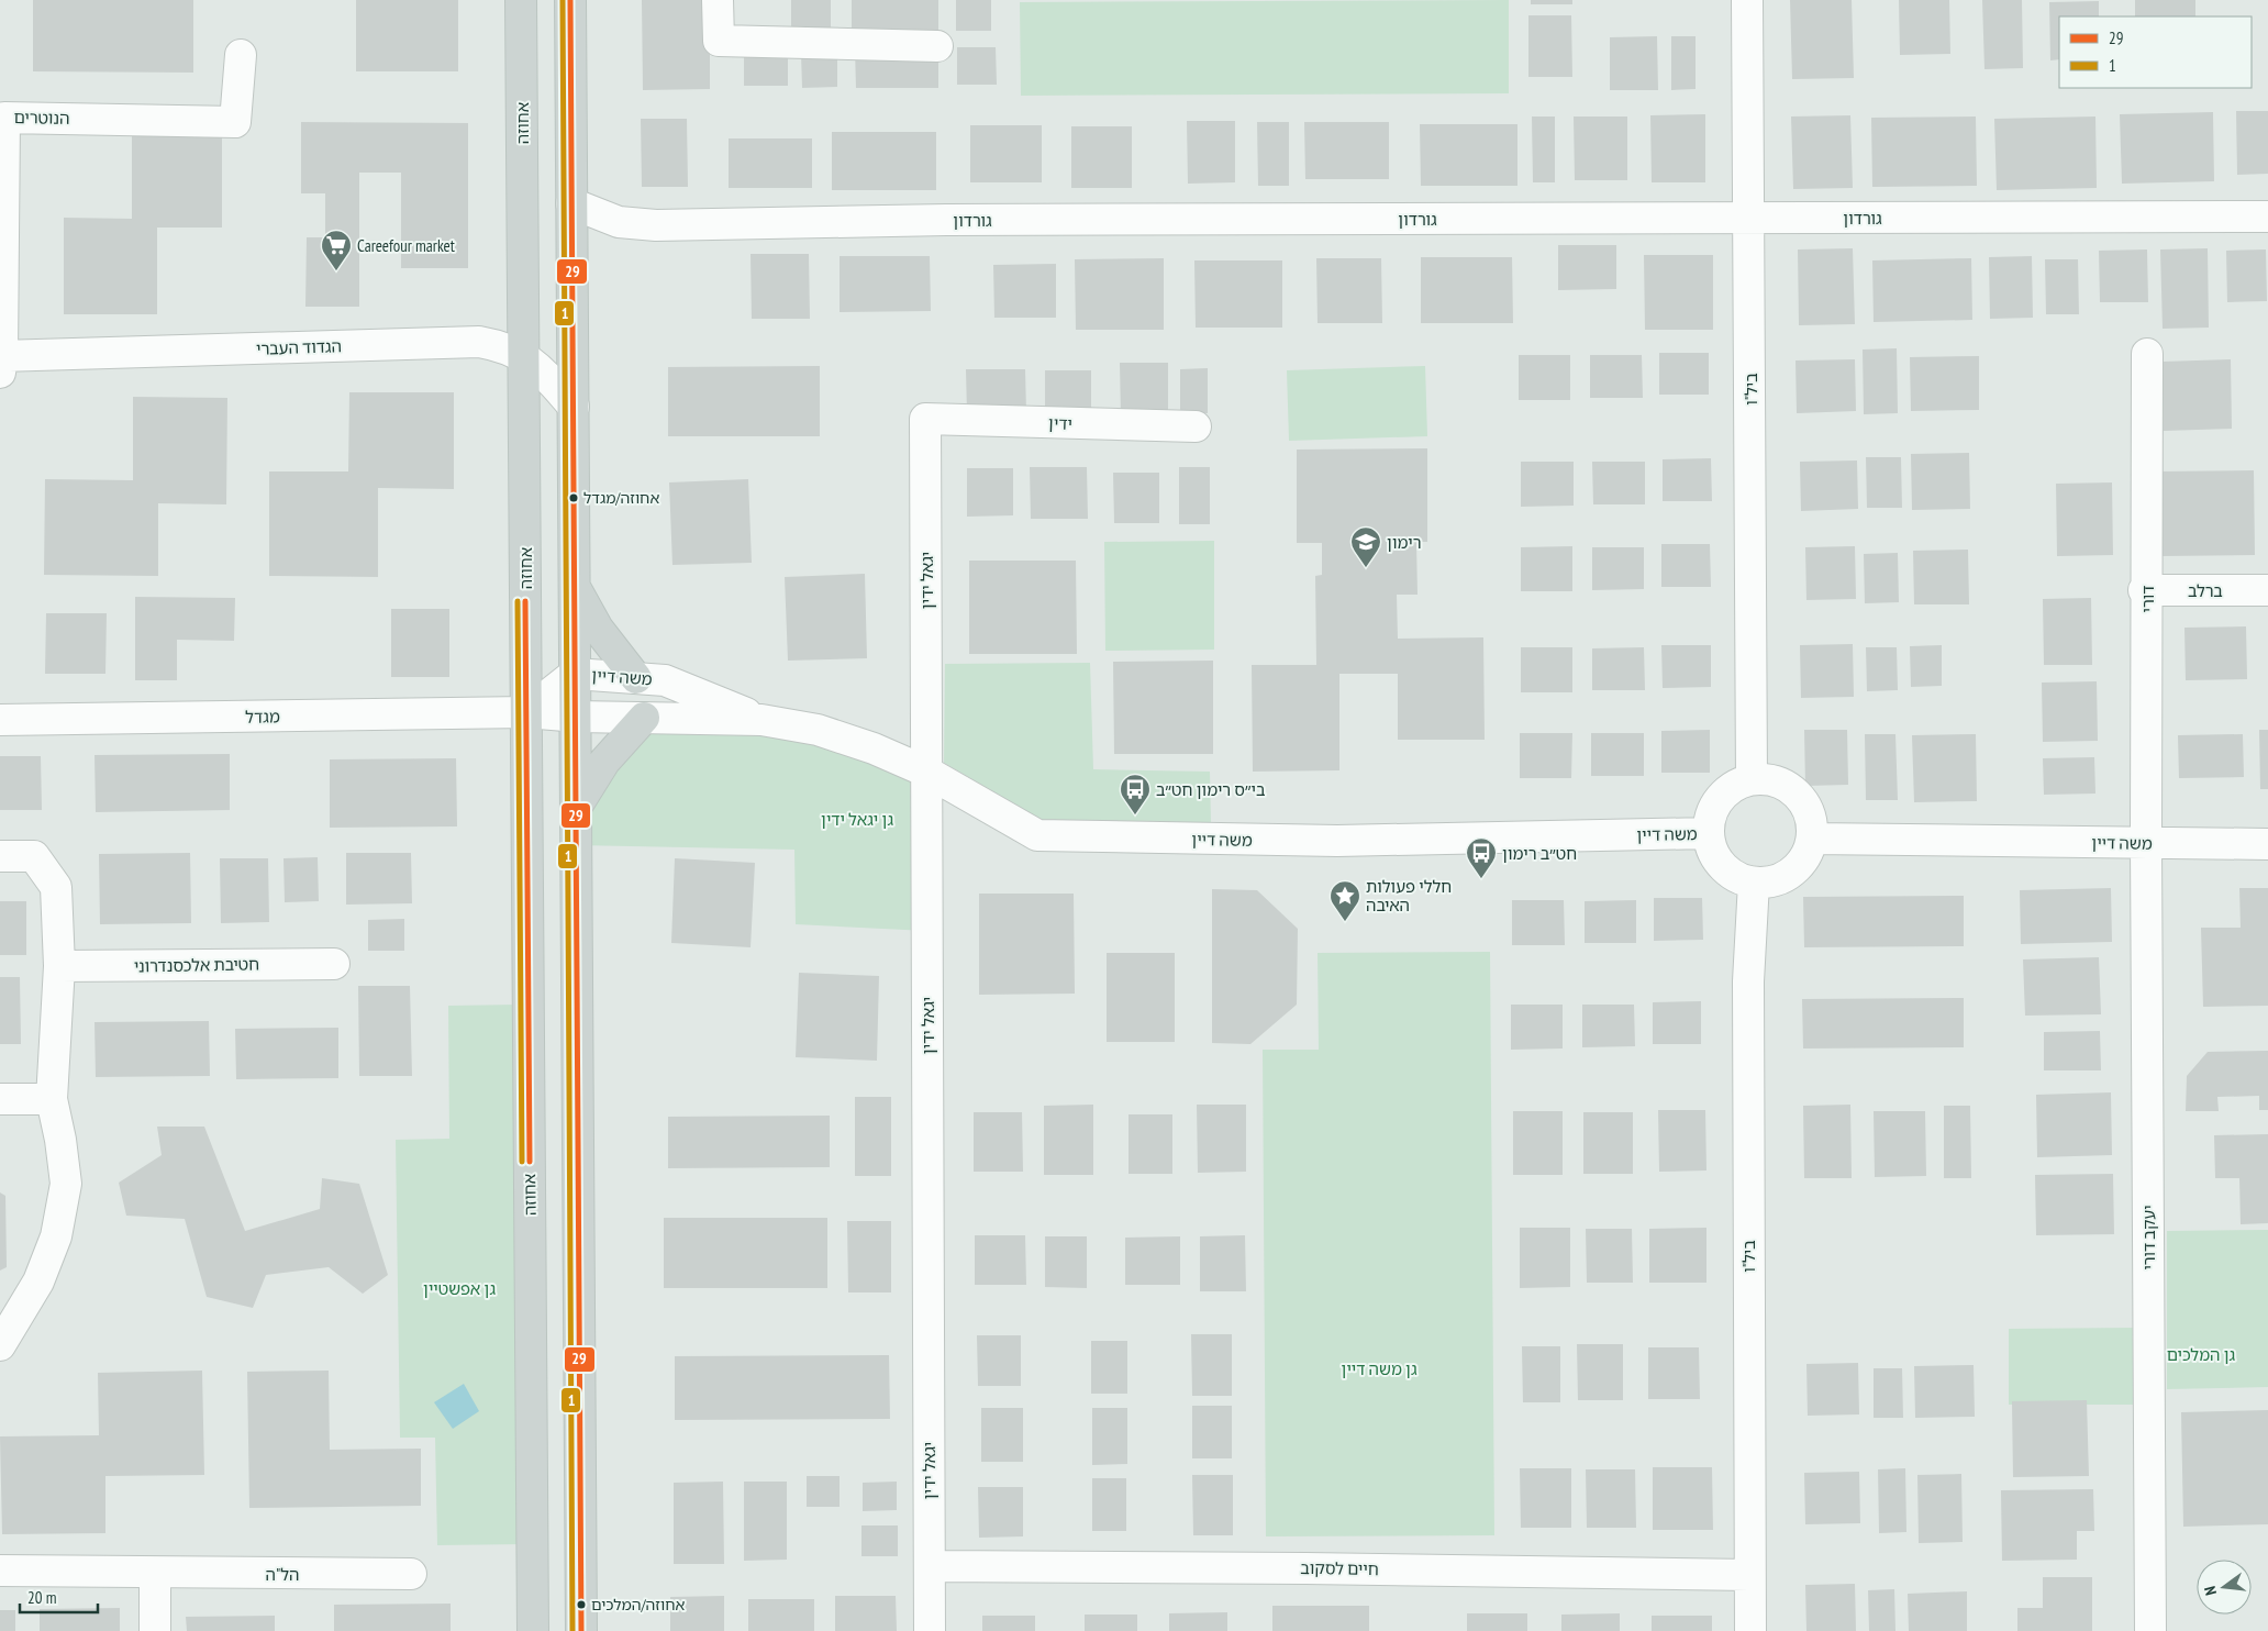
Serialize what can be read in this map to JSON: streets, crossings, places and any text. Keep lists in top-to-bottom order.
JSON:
{
  "streets": {
    "main road": ["אחוזה"],
    "street": [
      "הנוטרים",
      "גורדון",
      "הגדוד העברי",
      "ביל\"ו",
      "ידין",
      "יגאל ידין",
      "ברלב",
      "דורי",
      "משה דיין",
      "מגדל",
      "חטיבת אלכסנדרוני",
      "יעקב דורי",
      "חיים לסקוב",
      "הל\"ה"
    ]
  },
  "crossings": [
    ["הנוטרים", "הגדוד העברי"],
    ["אחוזה", "הגדוד העברי"],
    ["אחוזה", "משה דיין"],
    ["אחוזה", "מגדל"],
    ["גורדון", "ביל\"ו"],
    ["ביל\"ו", "משה דיין"],
    ["ביל\"ו", "חיים לסקוב"],
    ["ידין", "יגאל ידין"],
    ["יגאל ידין", "משה דיין"],
    ["יגאל ידין", "חיים לסקוב"],
    ["ברלב", "דורי"],
    ["דורי", "משה דיין"],
    ["דורי", "יעקב דורי"],
    ["משה דיין", "מגדל"],
    ["משה דיין", "יעקב דורי"]
  ],
  "parks": [
    "גן יגאל ידין",
    "גן אפשטיין",
    "גן המלכים",
    "גן משה דיין"
  ],
  "places": {
    "supermarket": ["Careefour market"],
    "other": ["אחוזה/מגדל", "אחוזה/המלכים"],
    "school or university": ["רימון"],
    "bus stop": ["בי״ס רימון חט״ב", "חט״ב רימון"],
    "place": ["חללי פעולות האיבה"]
  },
  "lines": ["transit line 29", "transit line 1"],
  "legend": ["29", "1"],
  "scale_bar": "20 m",
  "north": "left"
}
